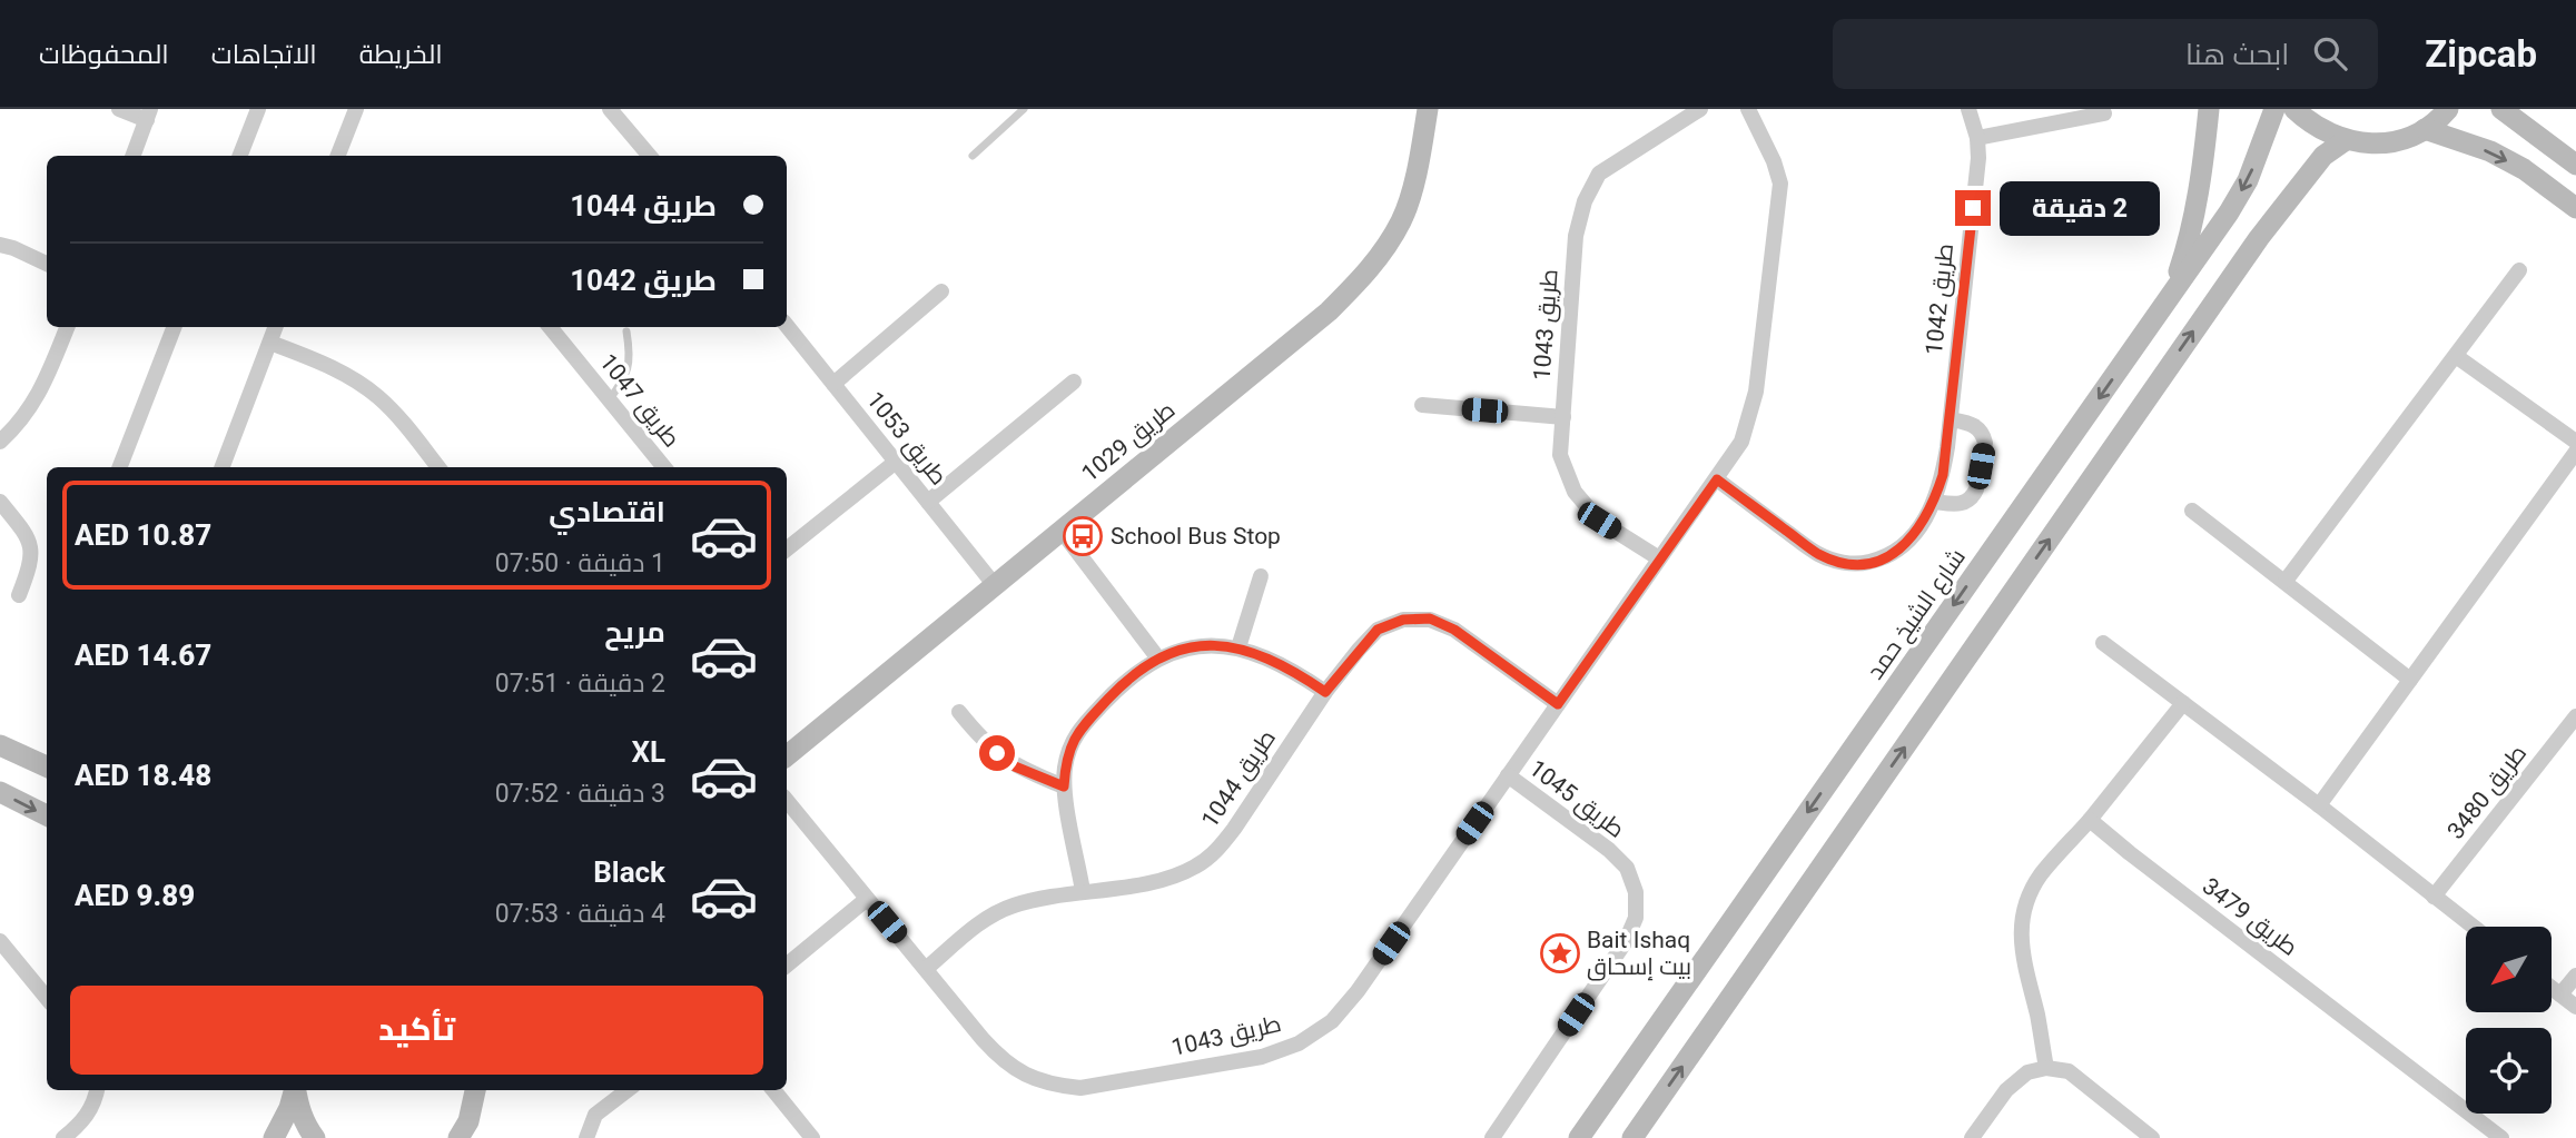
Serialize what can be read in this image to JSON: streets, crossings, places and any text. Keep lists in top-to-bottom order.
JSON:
{
  "streets": {
    "main road": ["طريق 1029", "شارع الشيخ حمد"],
    "street": [
      "طريق 1042",
      "طريق 1043",
      "طريق 1047",
      "طريق 1053",
      "طريق 1044",
      "طريق 3480",
      "طريق 1045",
      "طريق 3479"
    ]
  },
  "crossings": [
    ["طريق 1042", "طريق 1043"],
    ["طريق 1043", "طريق 1044"],
    ["طريق 1043", "طريق 1045"],
    ["طريق 1053", "طريق 1029"]
  ],
  "places": {
    "bus stop": ["School Bus Stop"],
    "place": ["Bait Ishaq بيت إسحاق"]
  },
  "north": "bottom left",
  "page": {
    "header": "Zipcab",
    "search": "ابحث هنا",
    "nav": ["الخريطة", "الاتجاهات", "المحفوظات"],
    "banner": ["طريق 1044", "طريق 1042"],
    "bubble": "2 دقيقة",
    "list": [
      {
        "name": "اقتصادي",
        "note": "1 دقيقة · 07:50",
        "value": "AED 10.87"
      },
      {
        "name": "مريح",
        "note": "2 دقيقة · 07:51",
        "value": "AED 14.67"
      },
      {
        "name": "XL",
        "note": "3 دقيقة · 07:52",
        "value": "AED 18.48"
      },
      {
        "name": "Black",
        "note": "4 دقيقة · 07:53",
        "value": "AED 9.89"
      }
    ],
    "buttons": "تأكيد"
  }
}
